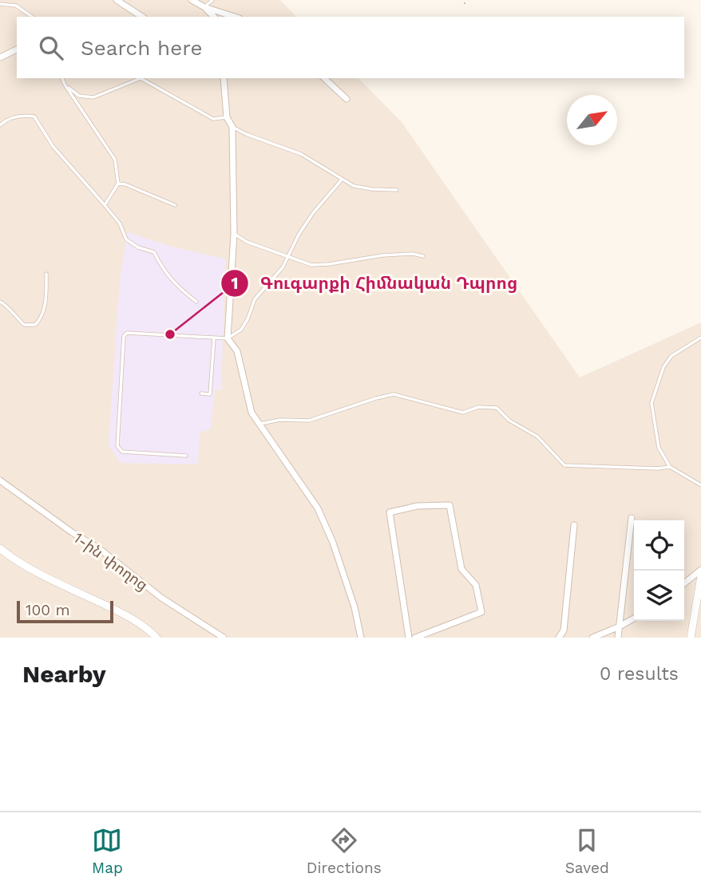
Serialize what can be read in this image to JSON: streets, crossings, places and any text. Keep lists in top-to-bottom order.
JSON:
{
  "streets": {
    "street": ["1-ին փողոց"]
  },
  "places": ["Գուգարքի Հիմնական Դպրոց"],
  "scale_bar": "100 m",
  "north": "top right",
  "page": {
    "search": "Search here",
    "scale": "100 m",
    "heading": ["Nearby", "0 results"],
    "nav": ["Map", "Directions", "Saved"]
  }
}
